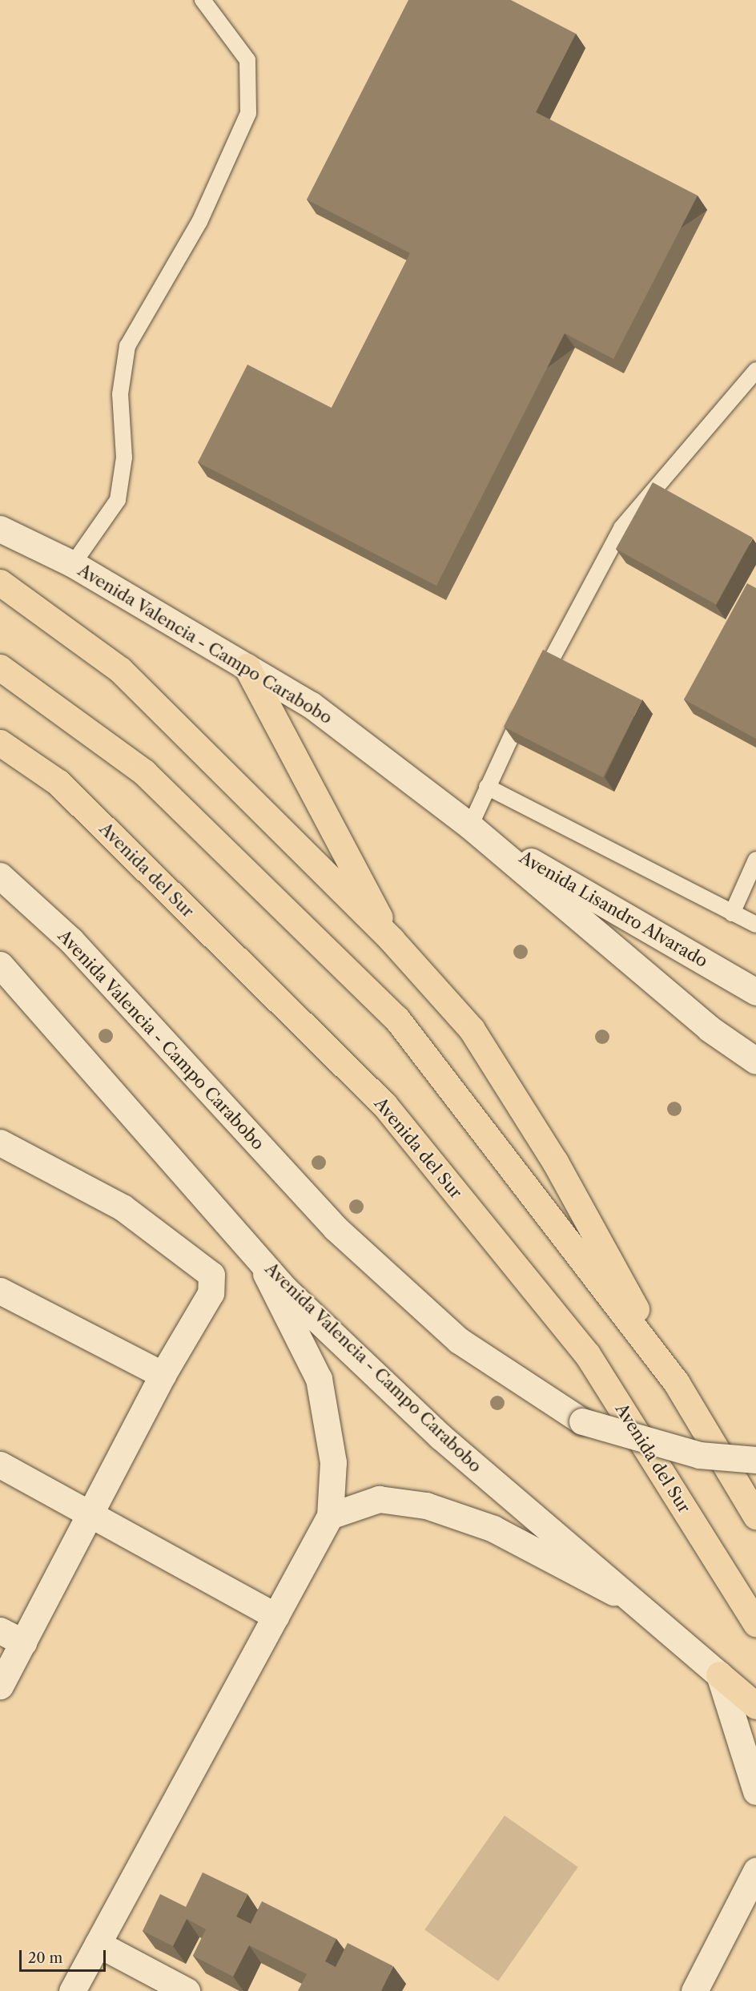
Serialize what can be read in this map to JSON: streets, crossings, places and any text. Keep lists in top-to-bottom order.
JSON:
{
  "streets": {
    "highway": ["Avenida del Sur"],
    "street": ["Avenida Valencia - Campo Carabobo", "Avenida Lisandro Alvarado"]
  },
  "crossings": [
    ["Avenida Valencia - Campo Carabobo", "Avenida Lisandro Alvarado"]
  ],
  "scale_bar": "20 m"
}
